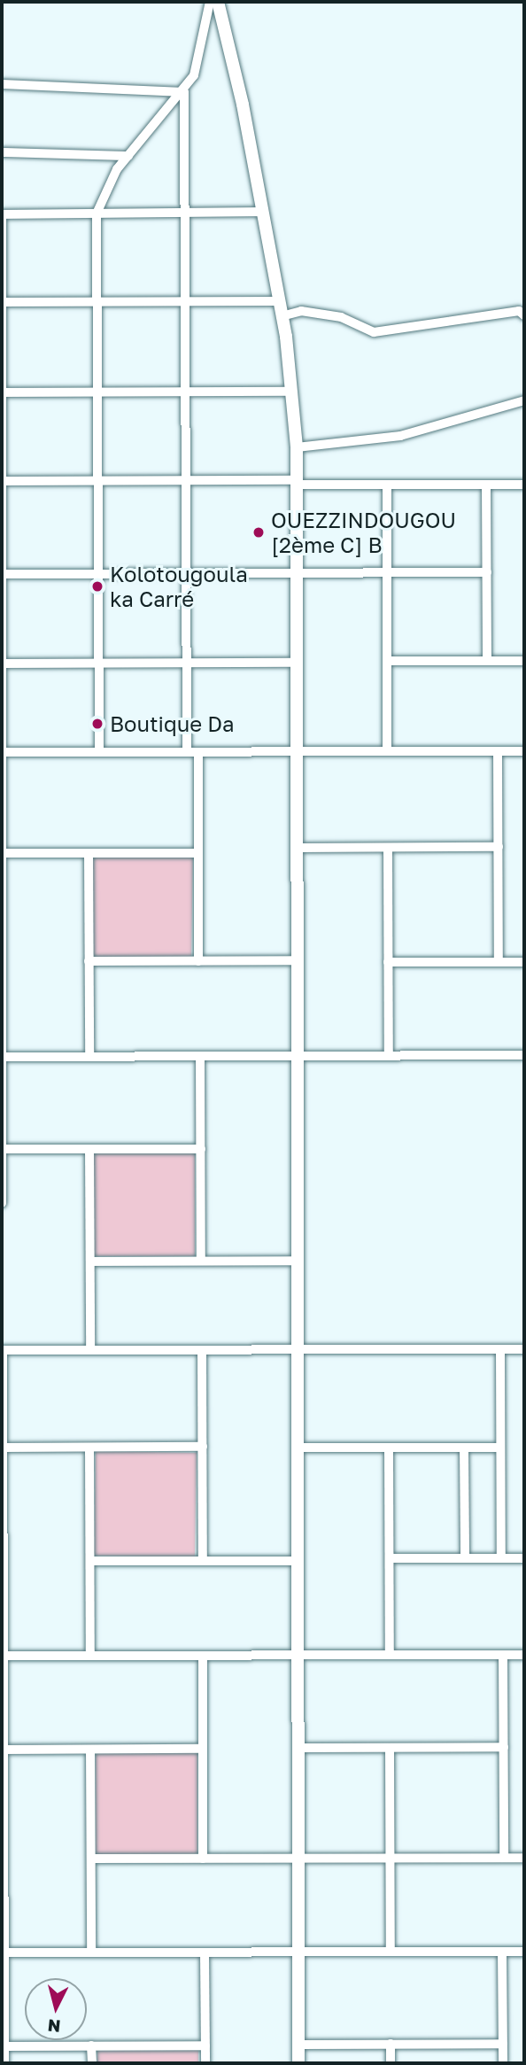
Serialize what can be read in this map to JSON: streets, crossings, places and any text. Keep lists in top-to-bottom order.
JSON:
{
  "places": ["OUEZZINDOUGOU [2ème C] B", "Kolotougoula ka Carré", "Boutique Da"],
  "north": "bottom"
}
